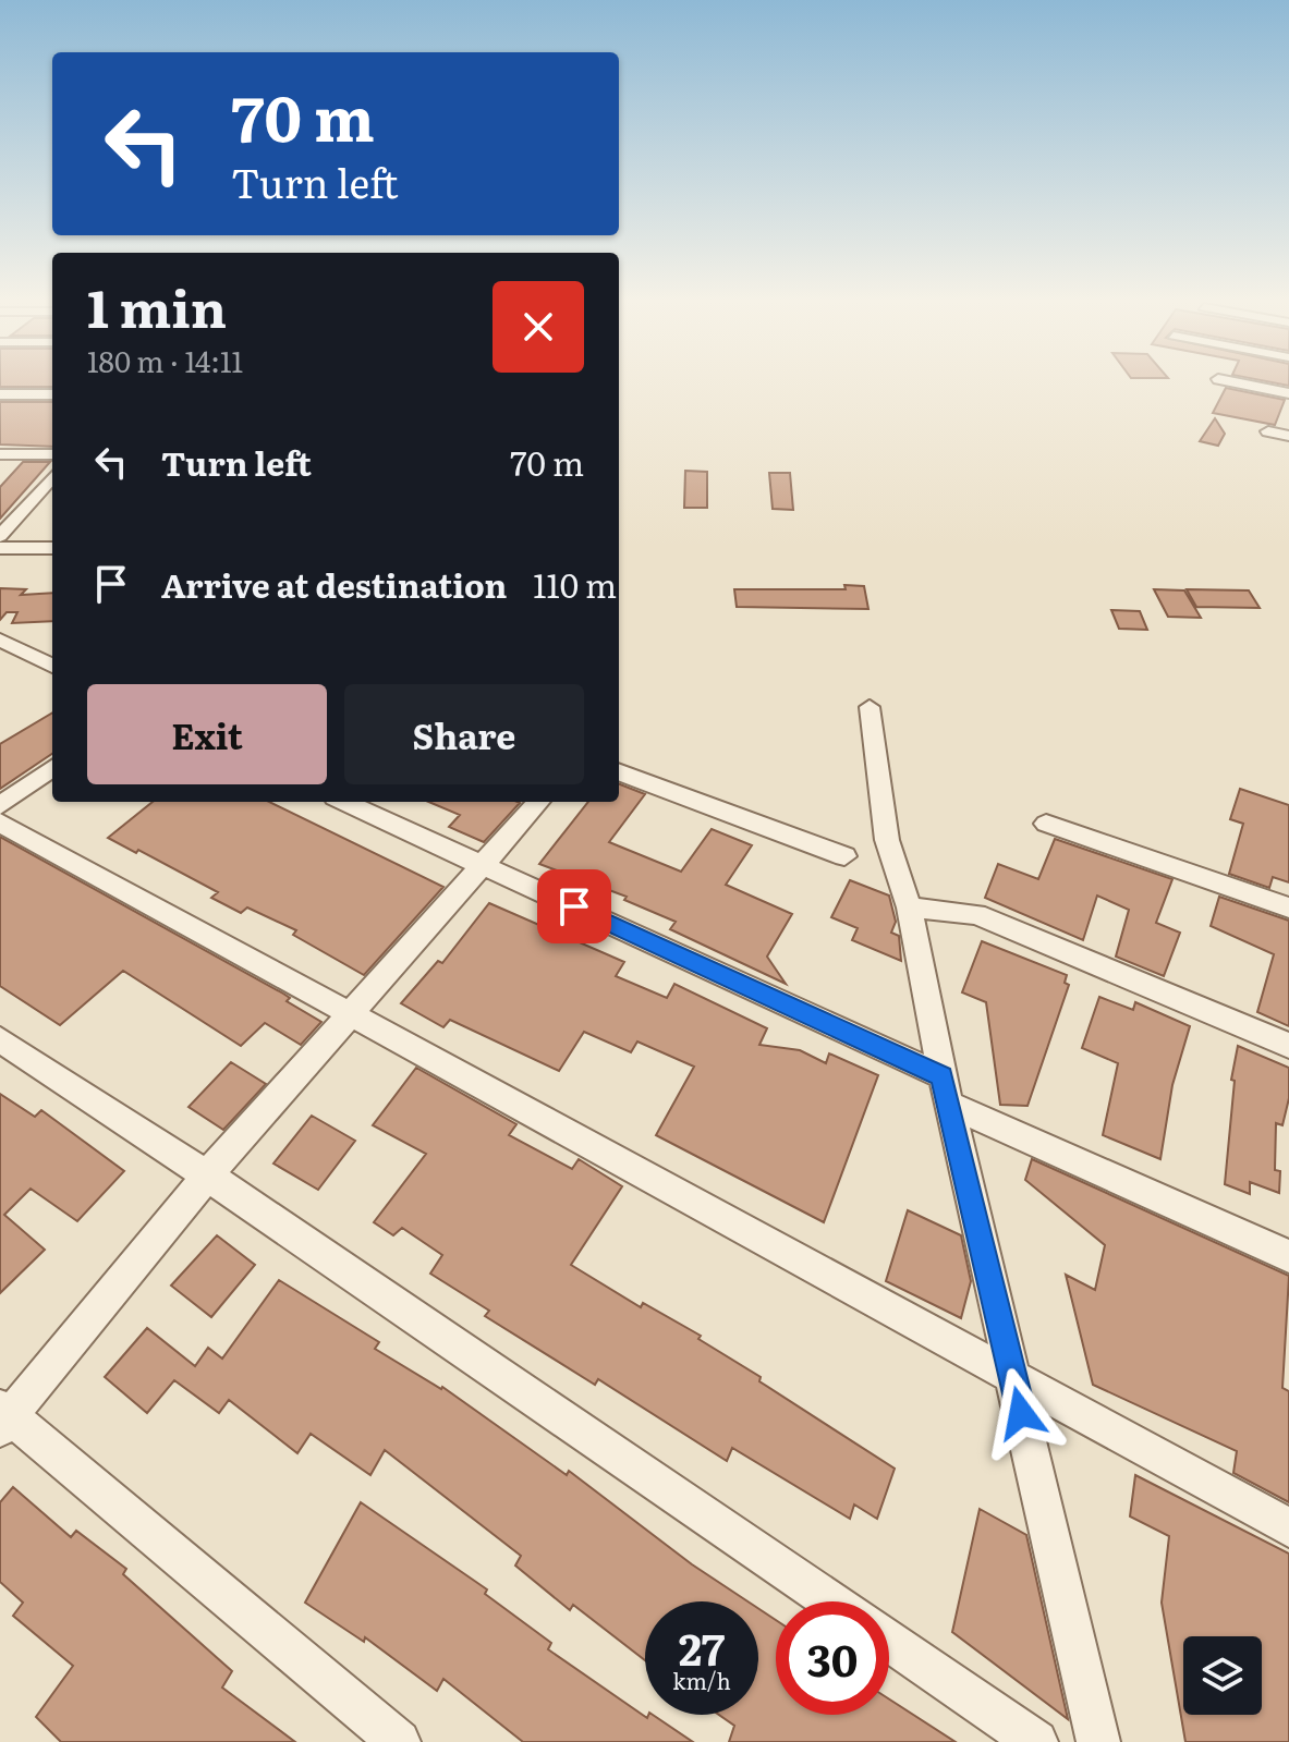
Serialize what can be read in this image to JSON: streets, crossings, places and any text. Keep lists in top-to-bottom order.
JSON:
{
  "page": {
    "turn": ["70 m", "Turn left"],
    "heading": ["1 min", "180 m · 14:11"],
    "list": [
      {
        "name": "Turn left",
        "value": "70 m"
      },
      {
        "name": "Arrive at destination",
        "value": "110 m"
      }
    ],
    "buttons": ["Exit", "Share"],
    "speed": "27 km/h",
    "limit": "30"
  }
}
